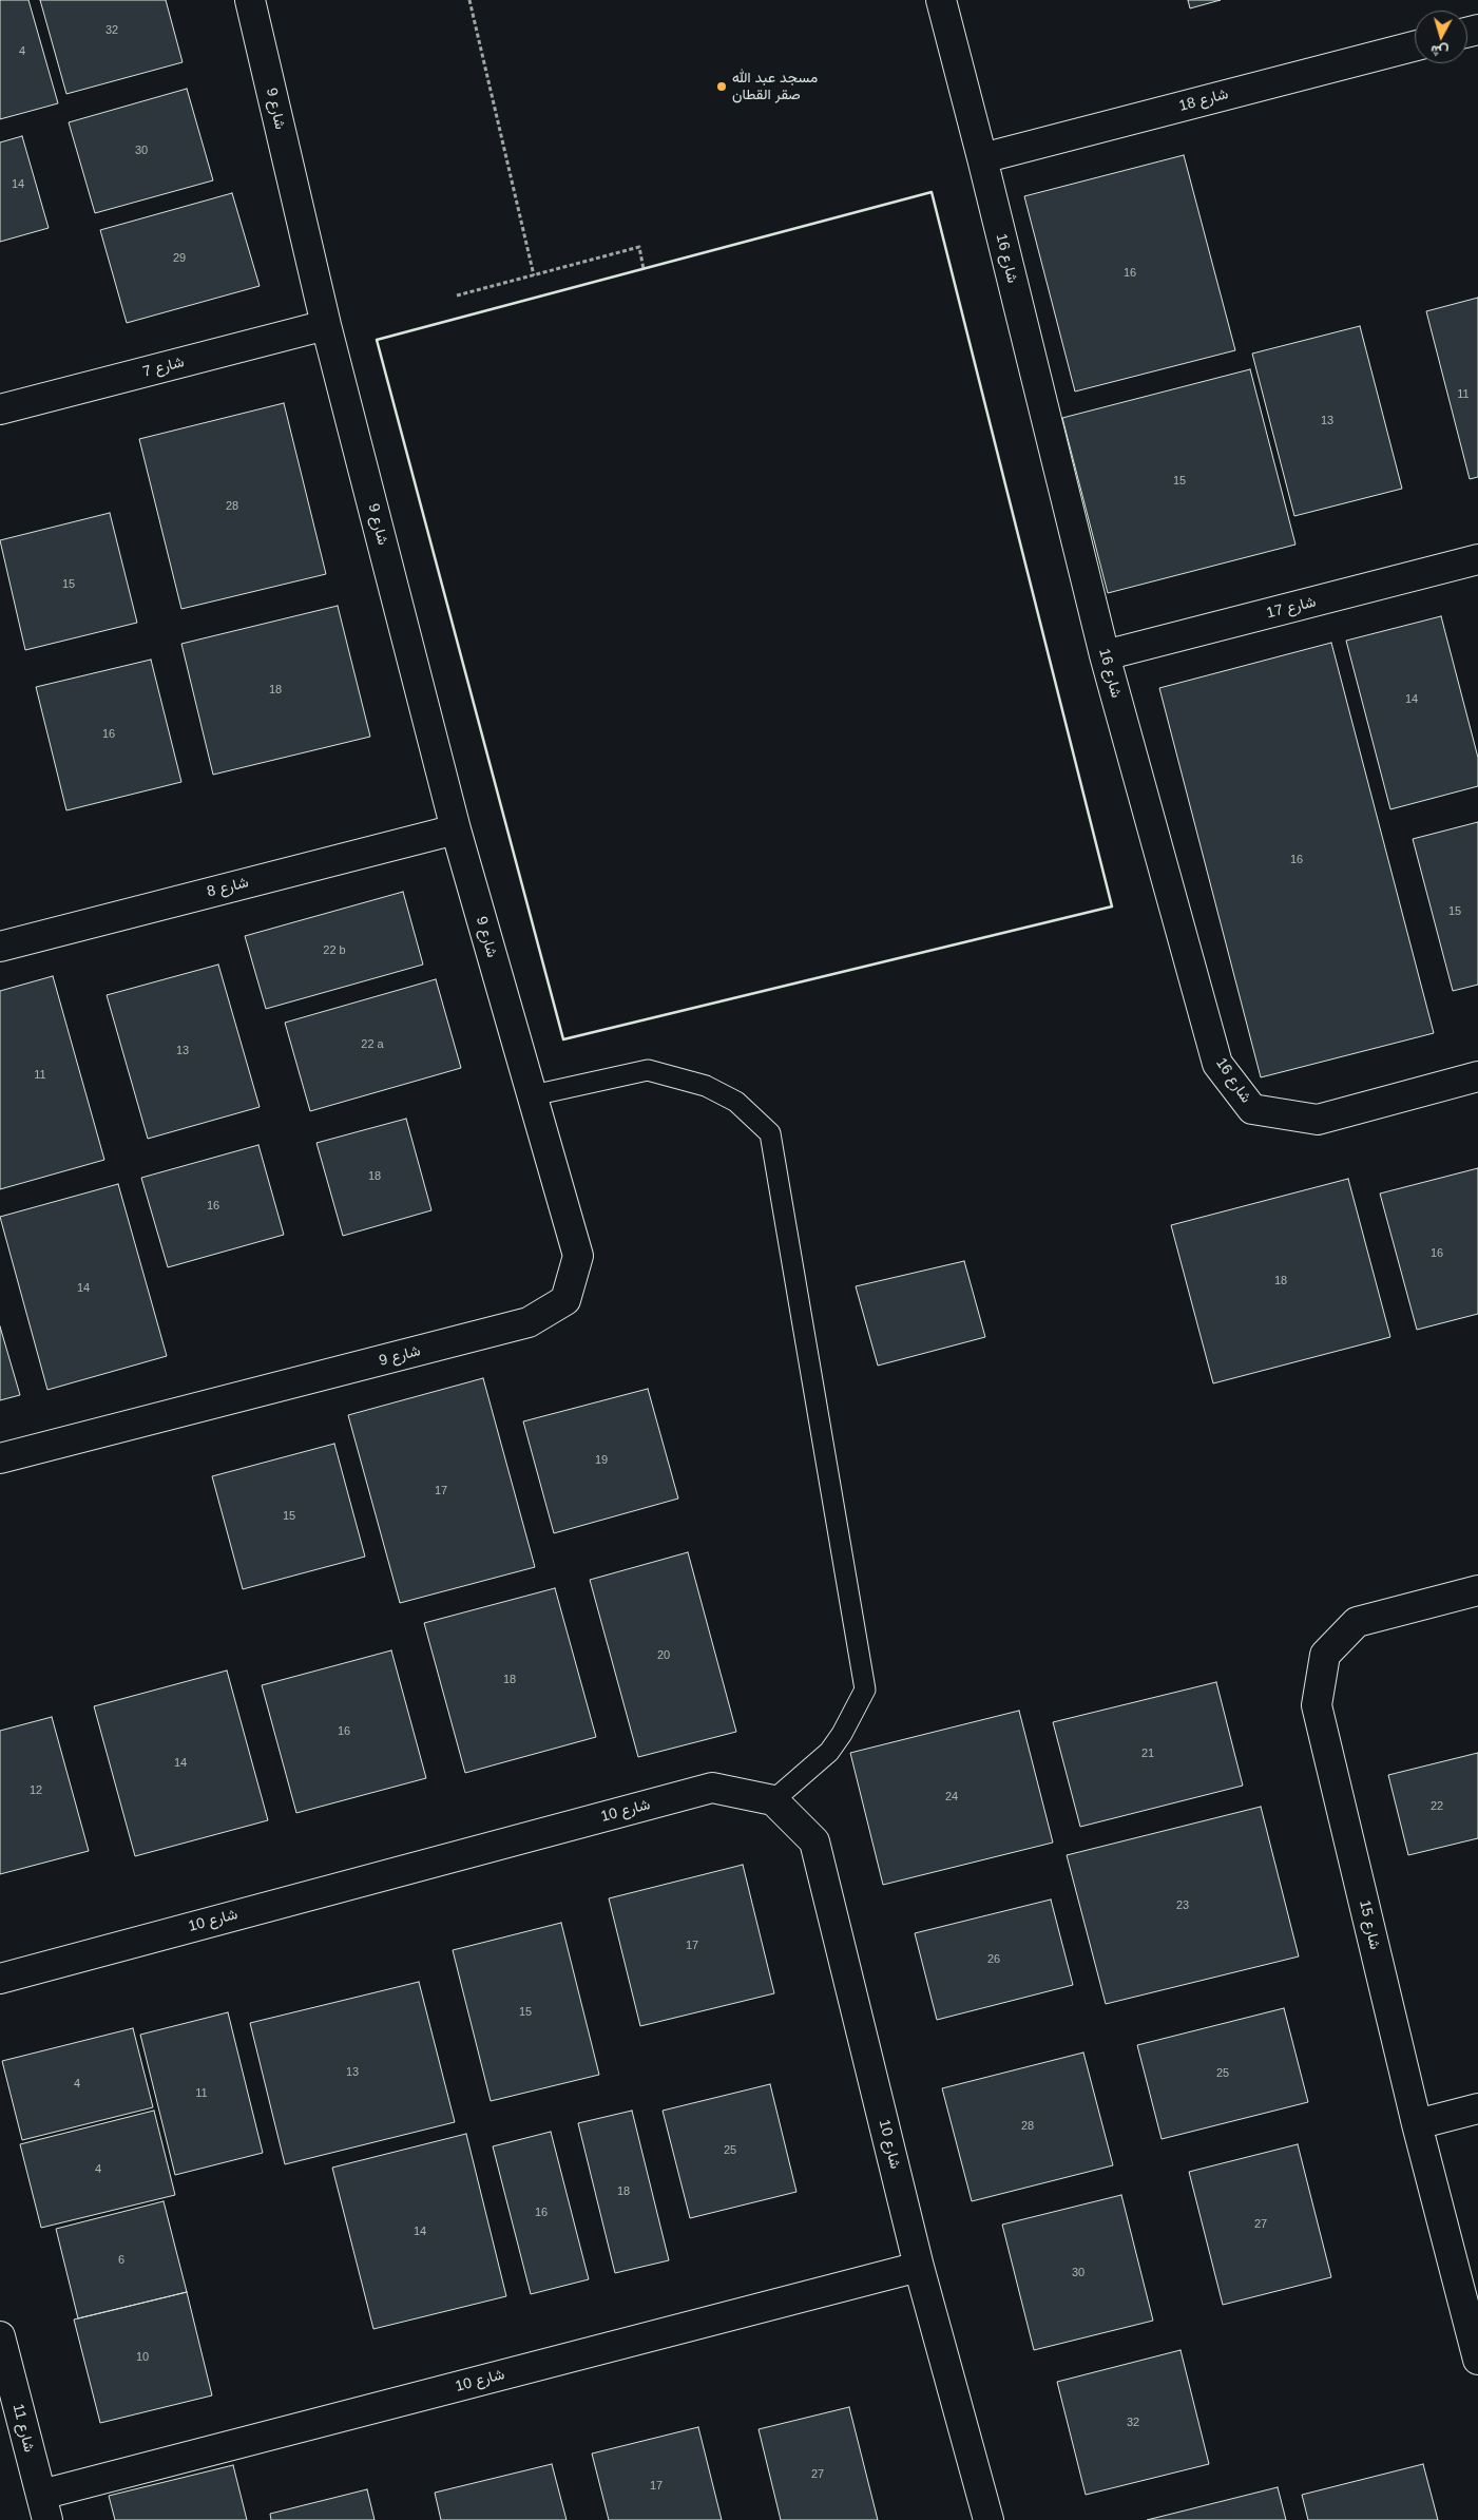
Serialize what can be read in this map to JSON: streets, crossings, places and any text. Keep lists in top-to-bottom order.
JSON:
{
  "streets": {
    "street": [
      "شارع 18",
      "شارع 9",
      "شارع 16",
      "شارع 7",
      "شارع 17",
      "شارع 8",
      "شارع 10",
      "شارع 15",
      "شارع 11"
    ]
  },
  "crossings": [
    ["شارع 18", "شارع 16"],
    ["شارع 9", "شارع 7"],
    ["شارع 9", "شارع 8"],
    ["شارع 16", "شارع 17"],
    ["شارع 10", "شارع 11"]
  ],
  "places": ["مسجد عبد الله صقر القطان"],
  "house_numbers": [
    "32",
    "4",
    "30",
    "14",
    "29",
    "16",
    "11",
    "13",
    "15",
    "28",
    "15",
    "18",
    "14",
    "16",
    "16",
    "15",
    "22 b",
    "22 a",
    "13",
    "11",
    "18",
    "16",
    "16",
    "18",
    "14",
    "19",
    "17",
    "15",
    "20",
    "18",
    "16",
    "21",
    "14",
    "12",
    "24",
    "22",
    "23",
    "17",
    "26",
    "15",
    "13",
    "25",
    "4",
    "11",
    "28",
    "25",
    "4",
    "18",
    "16",
    "27",
    "14",
    "6",
    "30",
    "10",
    "32",
    "27",
    "17"
  ],
  "north": "bottom"
}
